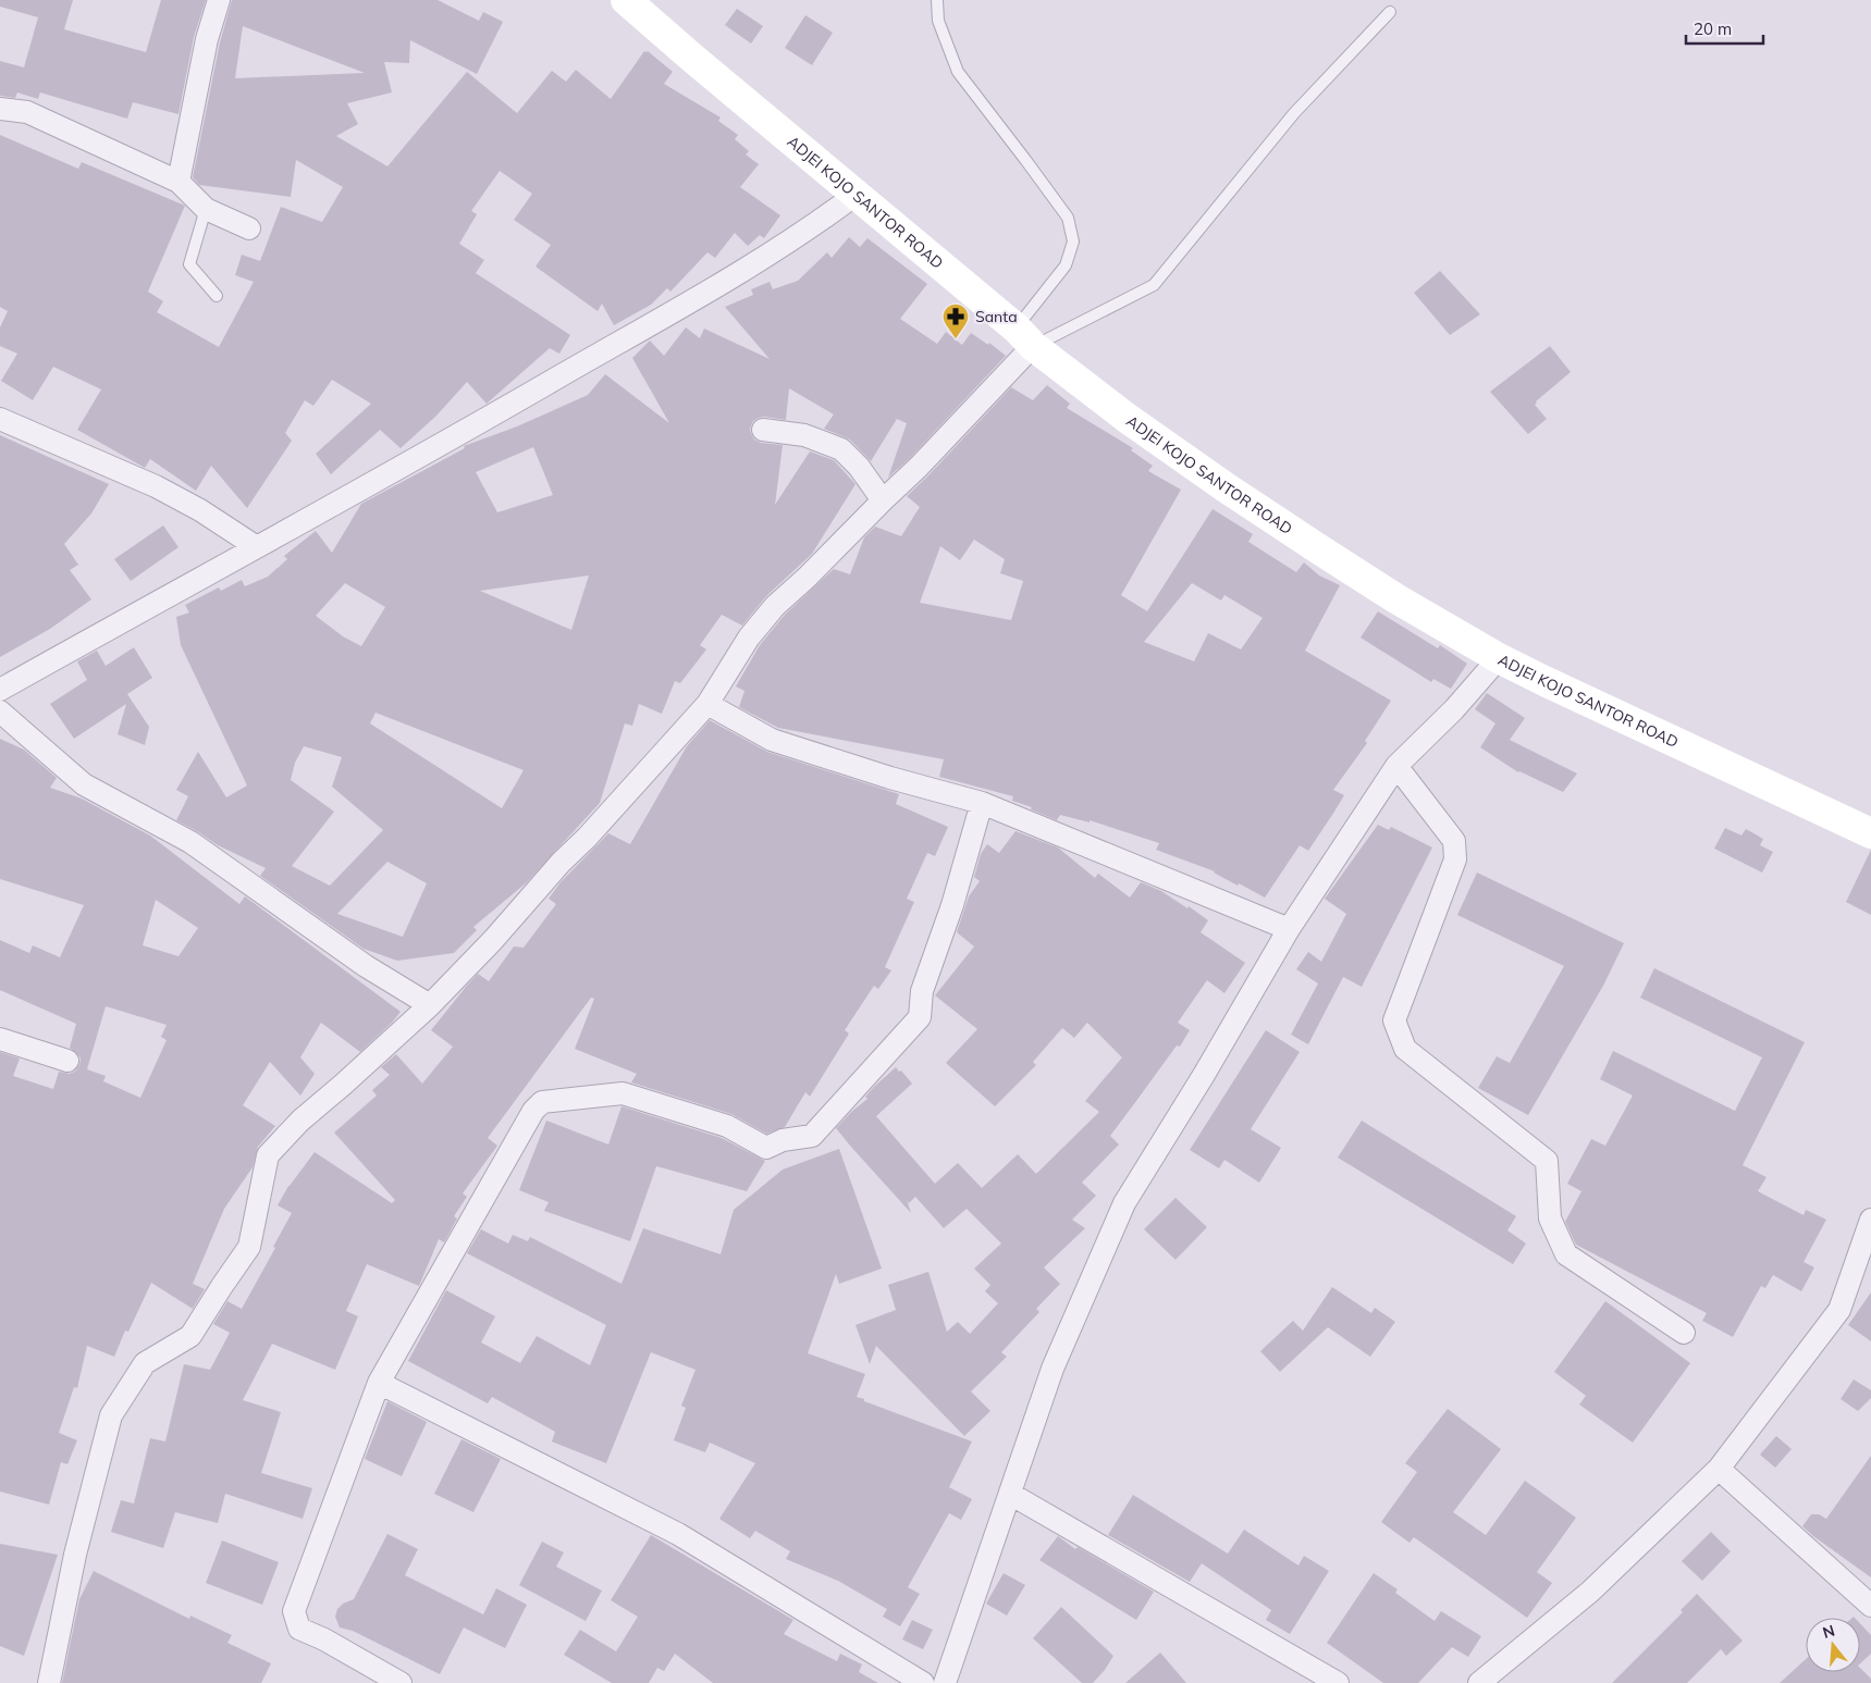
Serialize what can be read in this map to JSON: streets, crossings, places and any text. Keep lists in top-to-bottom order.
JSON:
{
  "streets": {
    "street": ["ADJEI KOJO SANTOR ROAD"]
  },
  "places": {
    "pharmacy": ["Santa"]
  },
  "scale_bar": "20 m",
  "north": "top"
}
